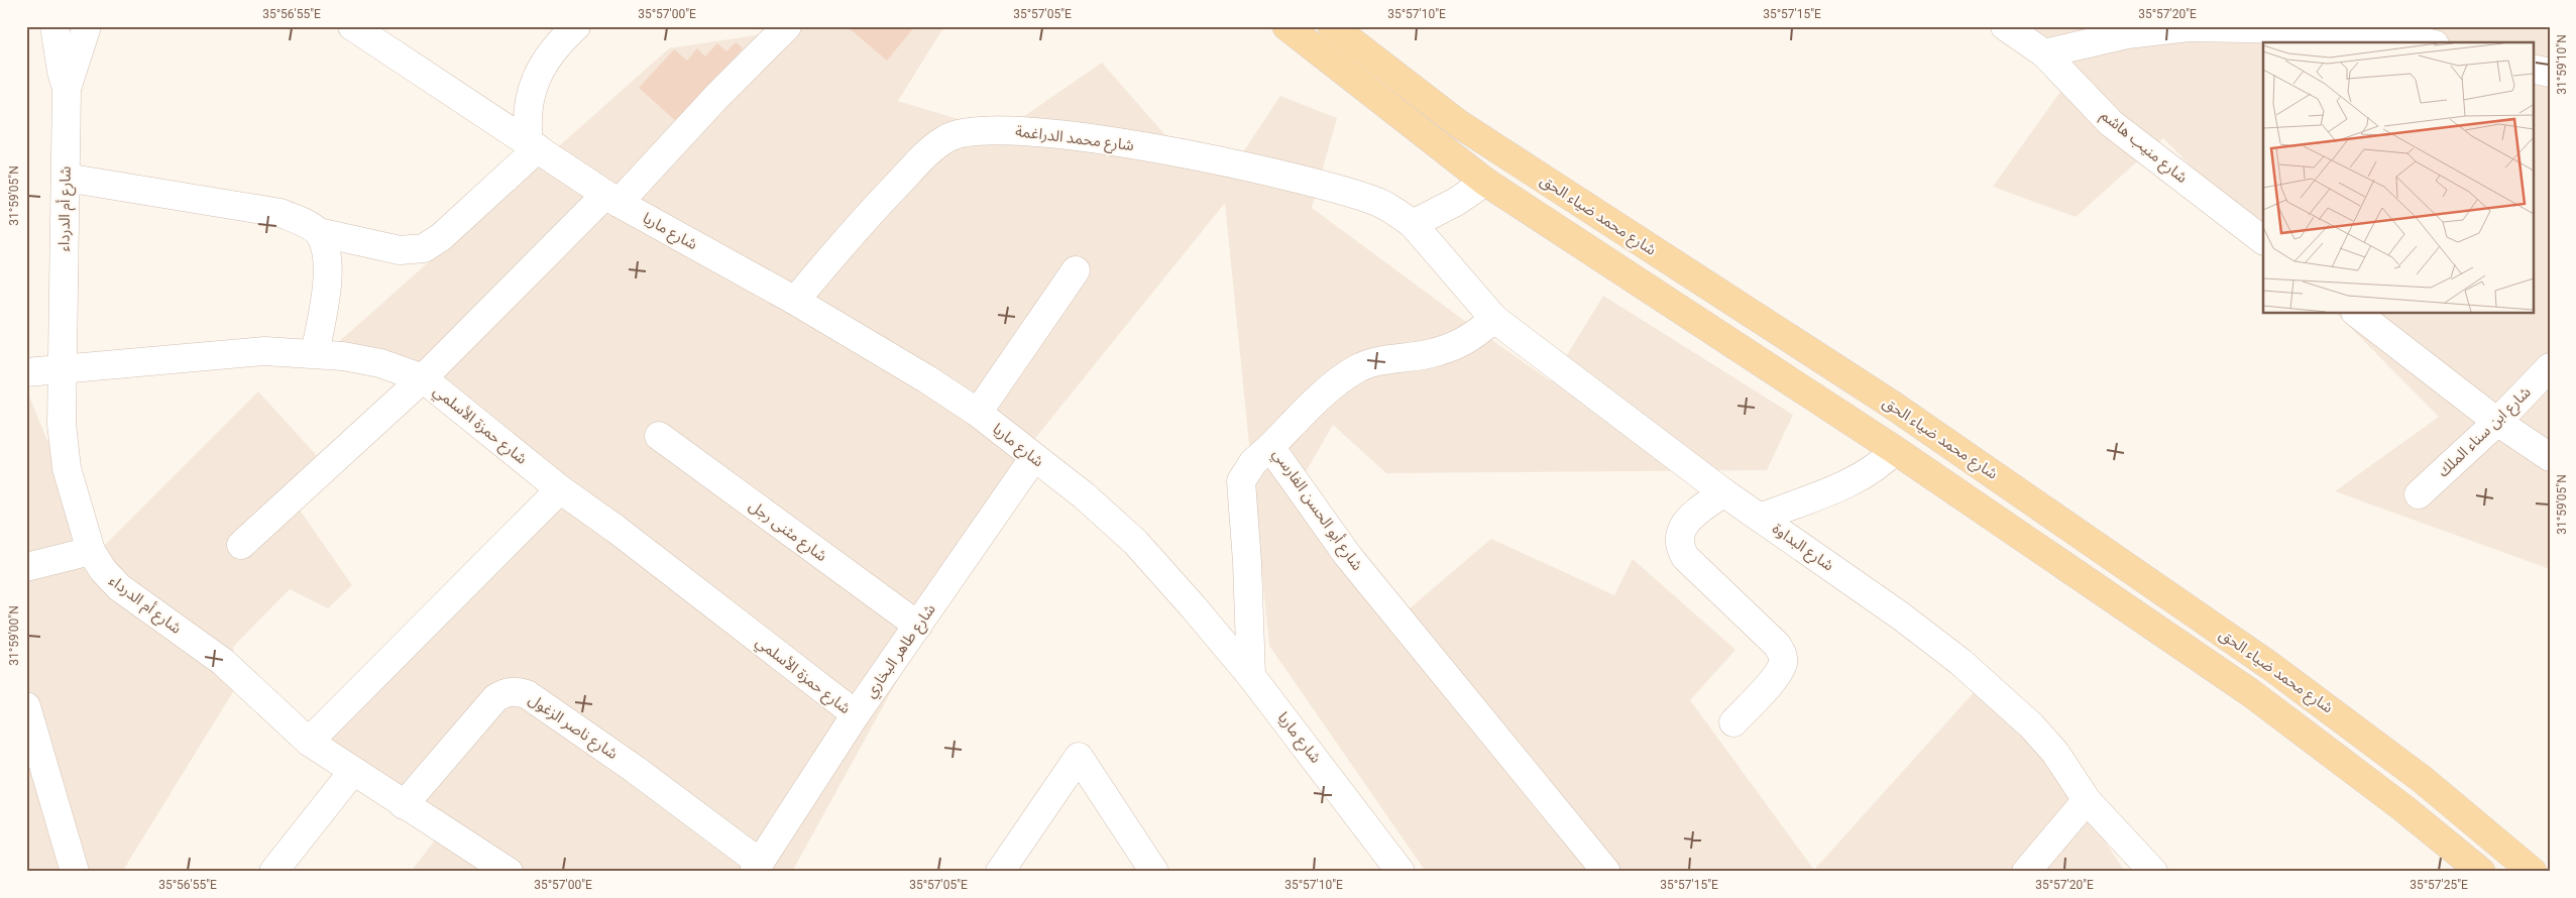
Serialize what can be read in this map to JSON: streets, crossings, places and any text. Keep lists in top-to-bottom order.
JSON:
{
  "streets": {
    "main road": ["شارع محمد ضياء الحق"],
    "street": [
      "شارع محمد الدراغمة",
      "شارع منيب هاشم",
      "شارع أم الدرداء",
      "شارع ماريا",
      "شارع حمزة الأسلمي",
      "شارع ابن سناء الملك",
      "شارع أبو الحسن الفارسي",
      "شارع مثنى رجل",
      "شارع البداوة",
      "شارع طاهر البخاري",
      "شارع ناصر الزغول"
    ]
  },
  "crossings": [
    ["شارع محمد الدراغمة", "شارع ماريا"],
    ["شارع أم الدرداء", "شارع حمزة الأسلمي"],
    ["شارع أم الدرداء", "شارع ناصر الزغول"],
    ["شارع ماريا", "شارع طاهر البخاري"],
    ["شارع حمزة الأسلمي", "شارع طاهر البخاري"],
    ["شارع أبو الحسن الفارسي", "شارع البداوة"],
    ["شارع مثنى رجل", "شارع طاهر البخاري"],
    ["شارع طاهر البخاري", "شارع ناصر الزغول"]
  ],
  "coordinates": [
    "35°56'55\"E",
    "35°57'00\"E",
    "35°57'05\"E",
    "35°57'10\"E",
    "35°57'15\"E",
    "35°57'20\"E",
    "31°59'10\"N",
    "31°59'05\"N",
    "31°59'00\"N",
    "35°57'25\"E"
  ]
}
